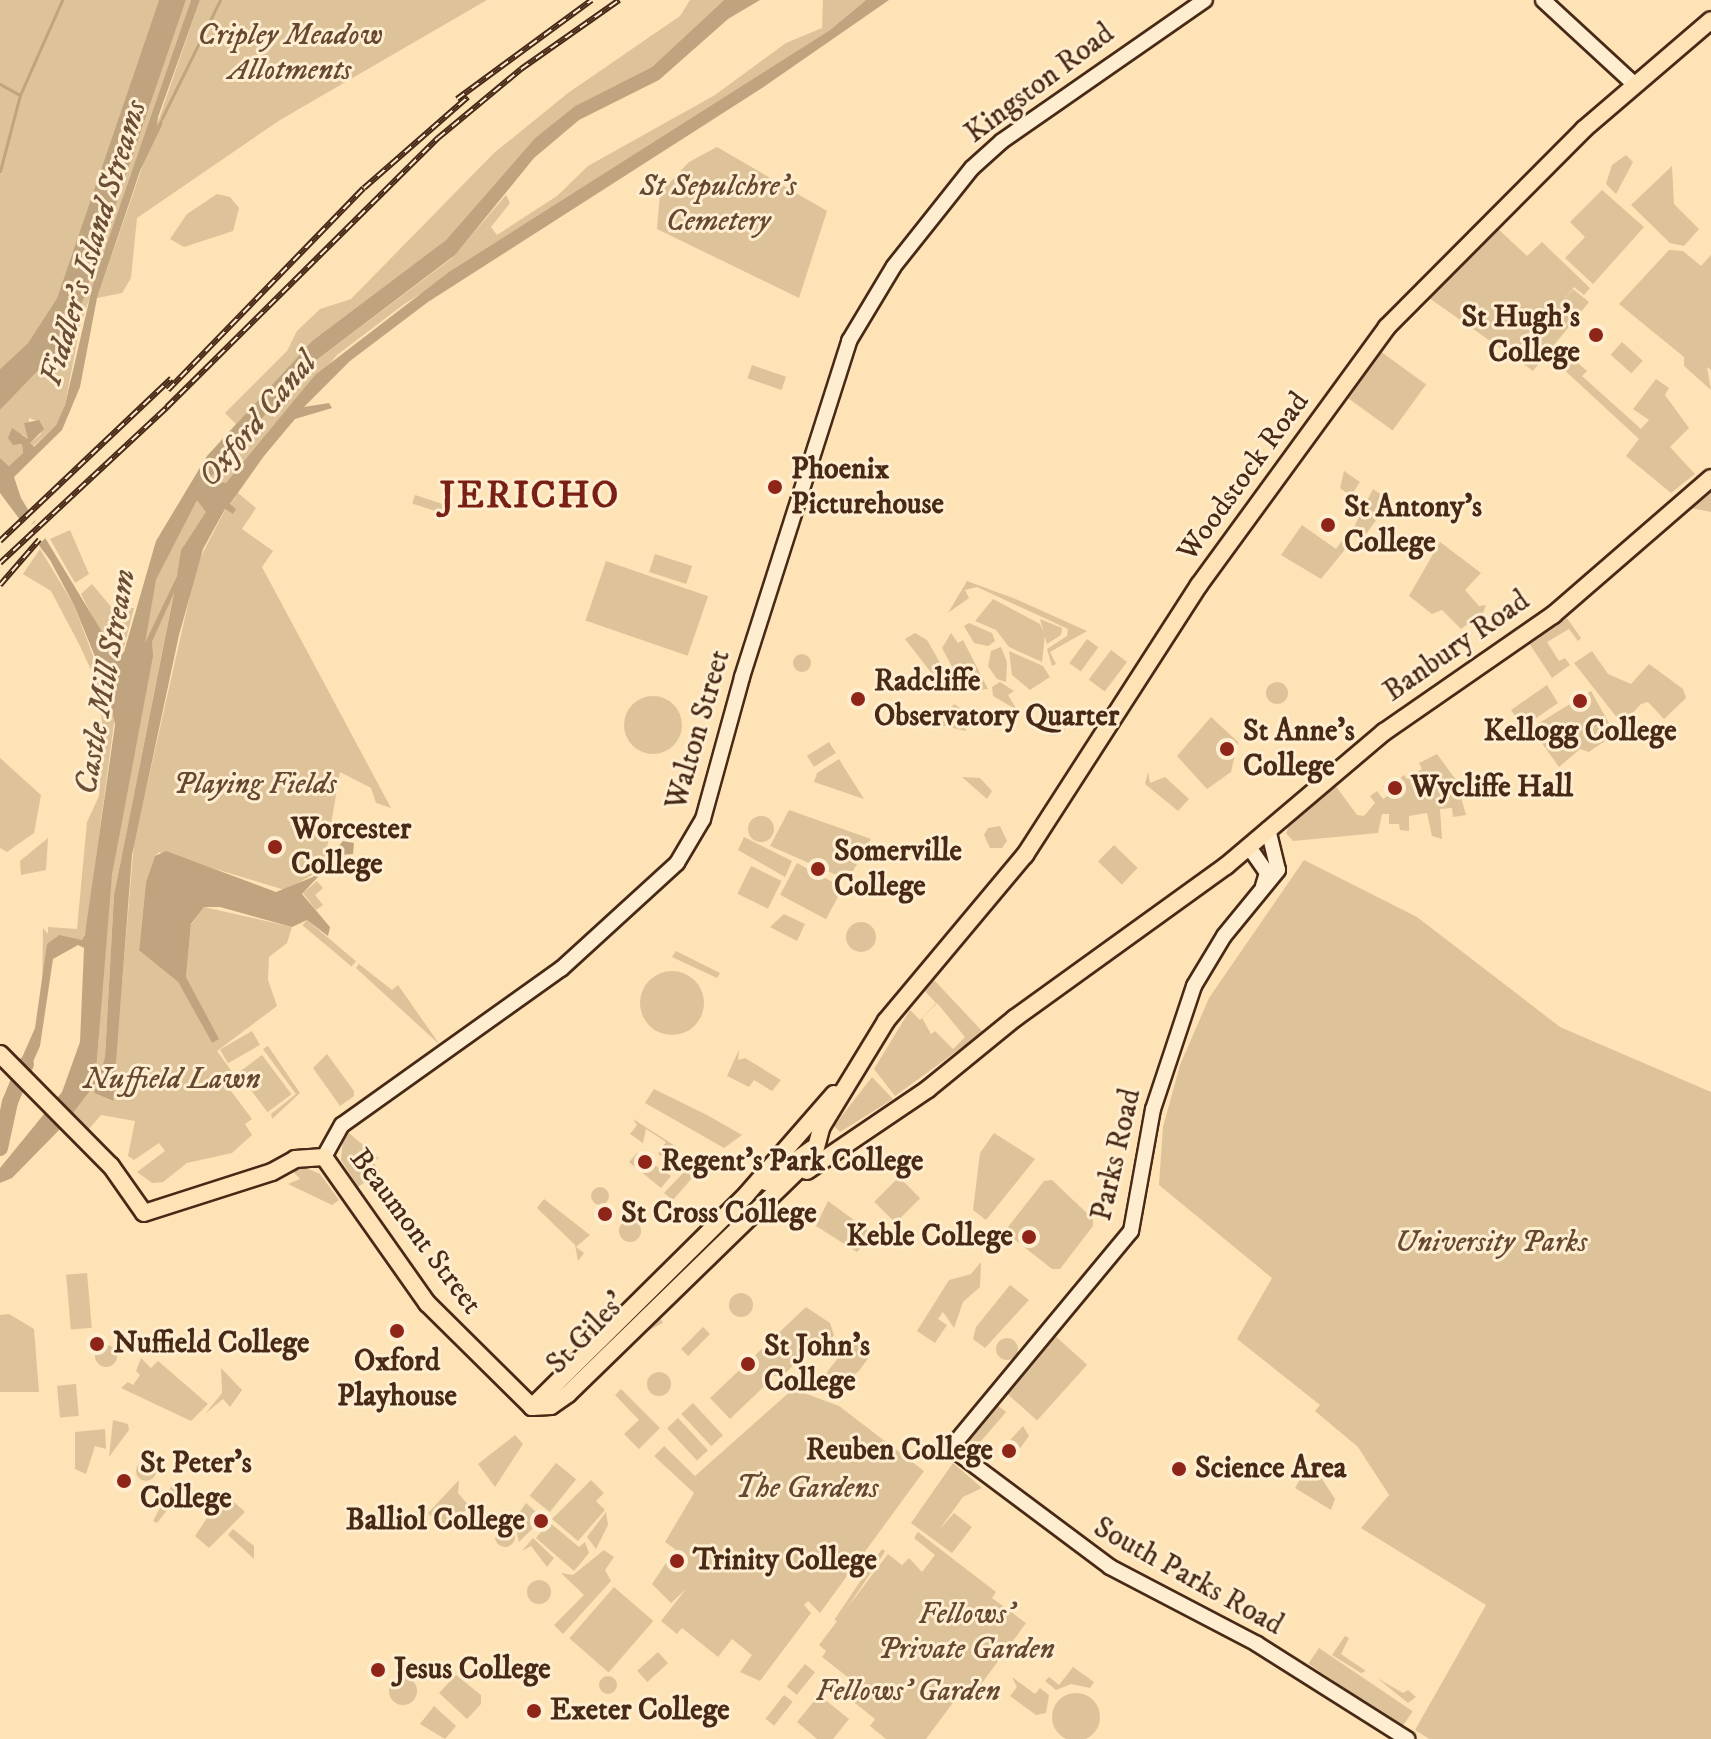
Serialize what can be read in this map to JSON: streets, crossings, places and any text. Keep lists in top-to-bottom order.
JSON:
{
  "streets": {
    "main road": [
      "Woodstock Road",
      "Banbury Road",
      "Beaumont Street",
      "St Giles'"
    ],
    "street": [
      "Kingston Road",
      "Walton Street",
      "Parks Road",
      "South Parks Road"
    ]
  },
  "crossings": [
    ["Kingston Road", "Walton Street"],
    ["Woodstock Road", "St Giles'"],
    ["Banbury Road", "Parks Road"],
    ["Banbury Road", "St Giles'"],
    ["Walton Street", "Beaumont Street"],
    ["Parks Road", "South Parks Road"],
    ["Beaumont Street", "St Giles'"]
  ],
  "districts": ["JERICHO"],
  "water": ["Fiddler's Island Streams", "Oxford Canal", "Castle Mill Stream"],
  "parks": [
    "Cripley Meadow Allotments",
    "St Sepulchre's Cemetery",
    "Playing Fields",
    "Nuffield Lawn",
    "University Parks",
    "The Gardens",
    "Fellows' Private Garden",
    "Fellows' Garden"
  ],
  "places": [
    "St Hugh's College",
    "Phoenix Picturehouse",
    "St Antony's College",
    "Radcliffe Observatory Quarter",
    "Kellogg College",
    "St Anne's College",
    "Wycliffe Hall",
    "Worcester College",
    "Somerville College",
    "Regent's Park College",
    "St Cross College",
    "Keble College",
    "Oxford Playhouse",
    "Nuffield College",
    "St John's College",
    "Reuben College",
    "Science Area",
    "St Peter's College",
    "Balliol College",
    "Trinity College",
    "Jesus College",
    "Exeter College"
  ]
}
